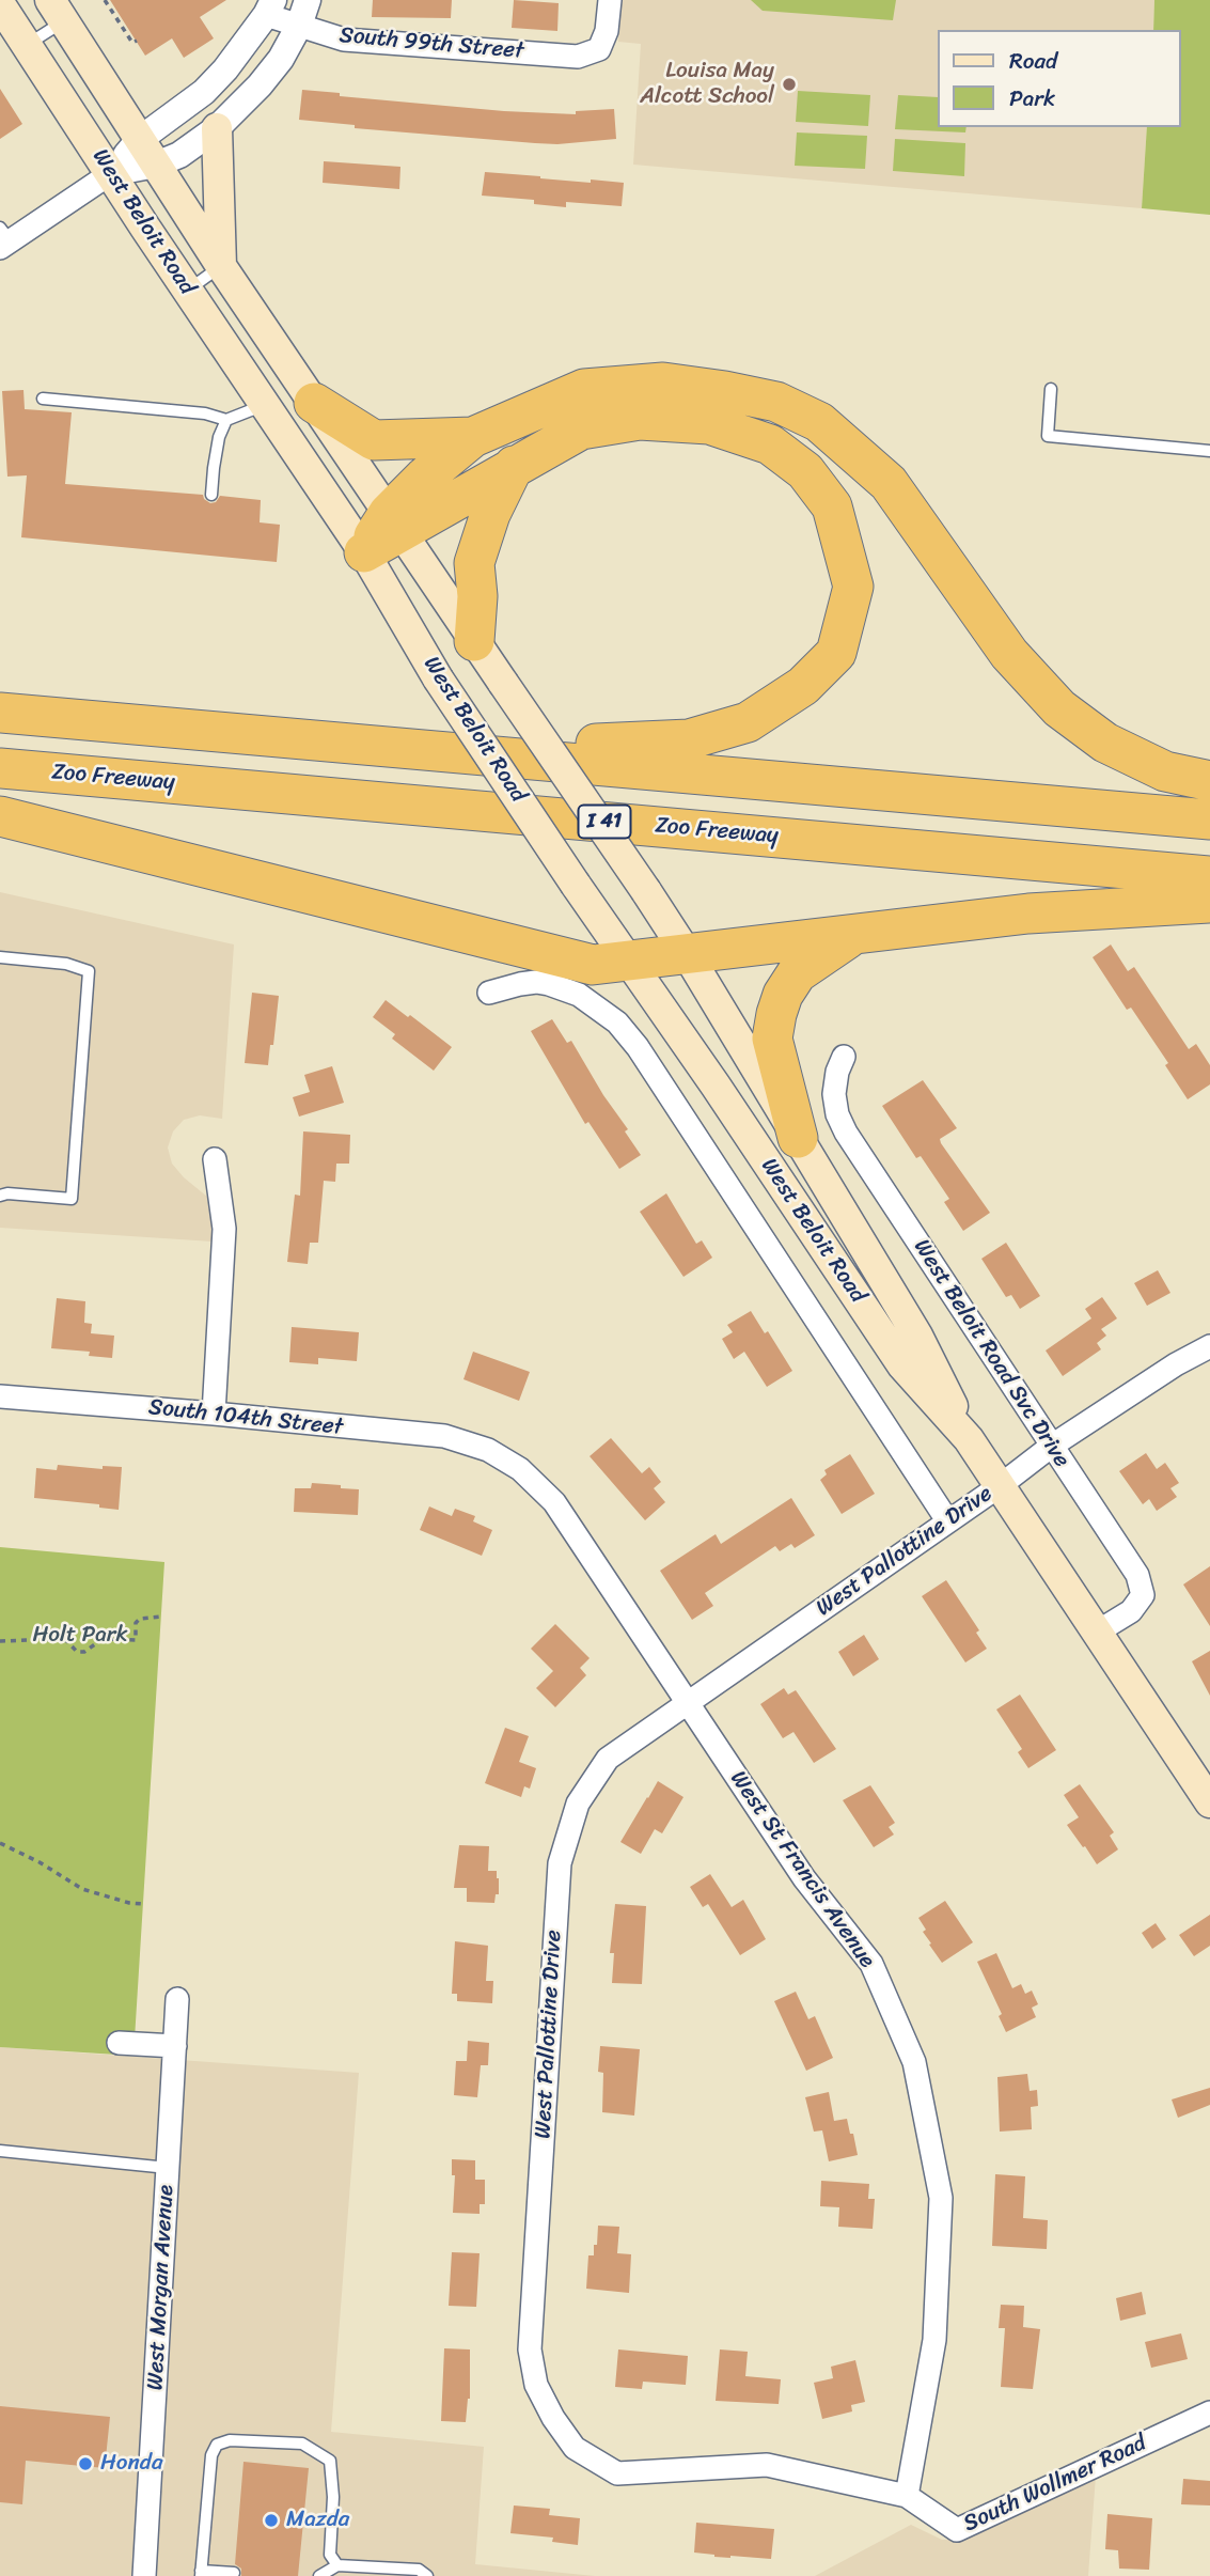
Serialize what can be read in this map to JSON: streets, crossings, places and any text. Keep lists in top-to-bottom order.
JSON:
{
  "streets": {
    "highway": ["Zoo Freeway", "I 41"],
    "main road": ["West Beloit Road"],
    "street": [
      "South 99th Street",
      "West Beloit Road Svc Drive",
      "South 104th Street",
      "West Pallottine Drive",
      "West St Francis Avenue",
      "West Morgan Avenue",
      "South Wollmer Road"
    ]
  },
  "crossings": [
    ["West Beloit Road", "West Beloit Road Svc Drive"],
    ["West Beloit Road", "West Pallottine Drive"],
    ["West Beloit Road Svc Drive", "West Pallottine Drive"],
    ["South 104th Street", "West St Francis Avenue"],
    ["West Pallottine Drive", "West St Francis Avenue"],
    ["West Pallottine Drive", "South Wollmer Road"],
    ["West St Francis Avenue", "South Wollmer Road"]
  ],
  "parks": ["Holt Park"],
  "places": ["Louisa May Alcott School", "Honda", "Mazda"],
  "legend": ["Road", "Park"]
}
